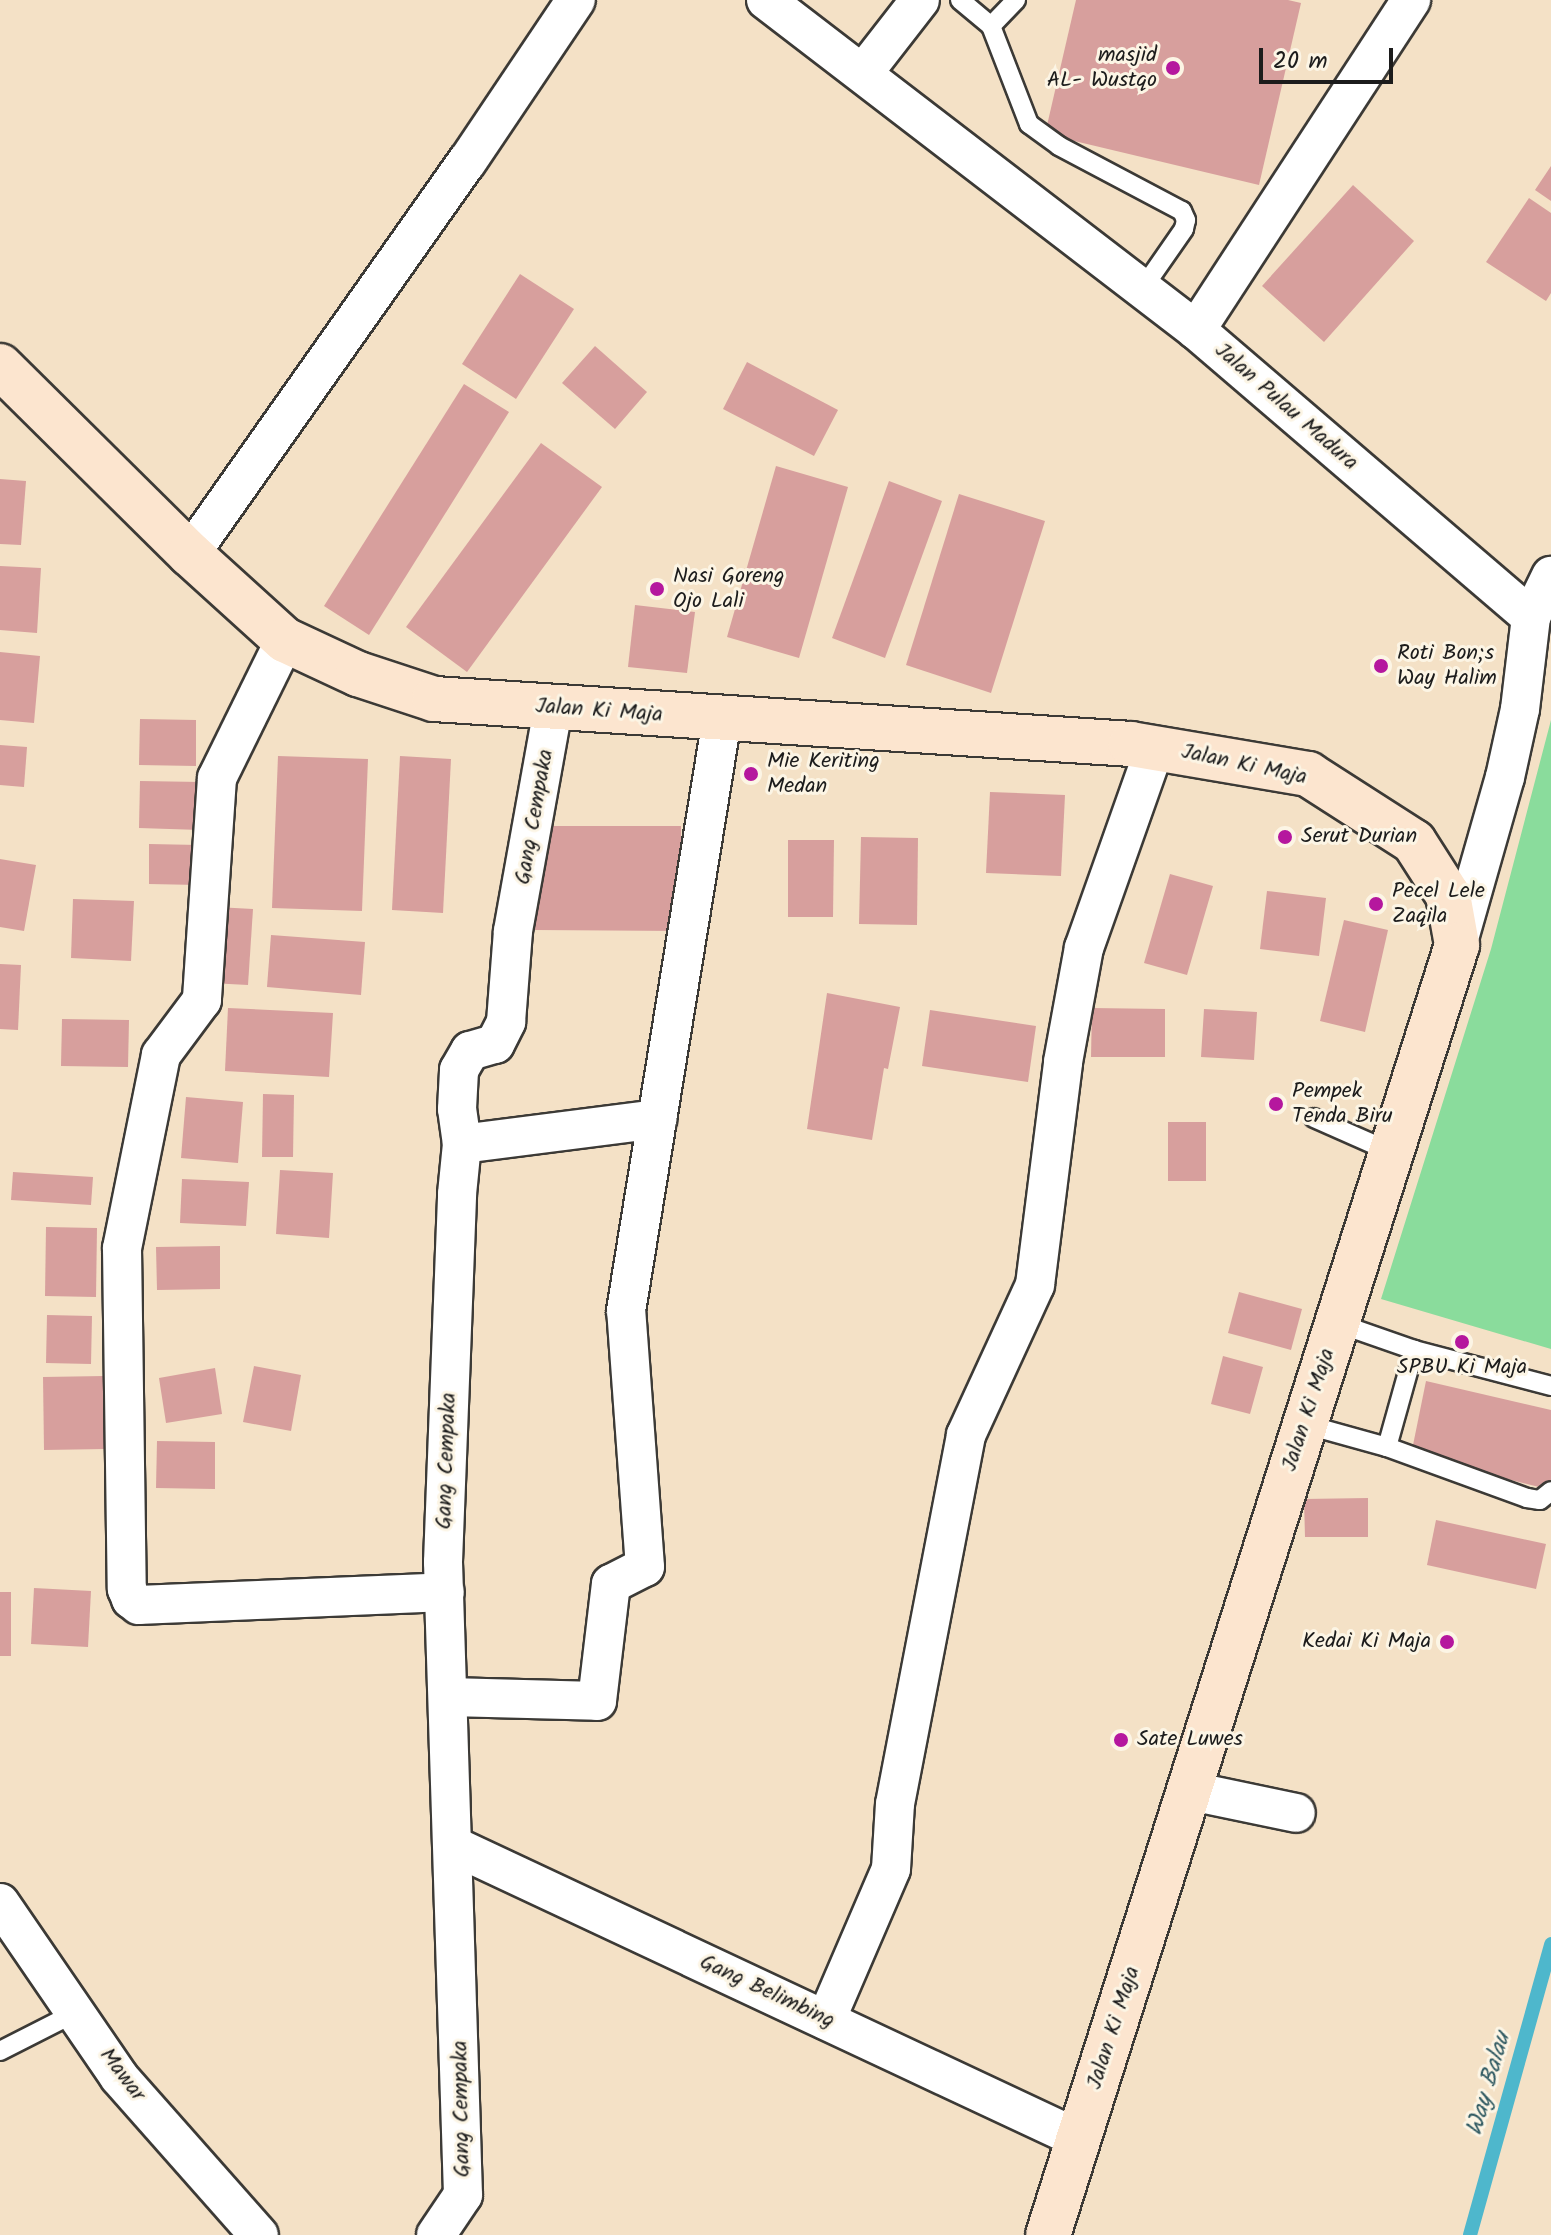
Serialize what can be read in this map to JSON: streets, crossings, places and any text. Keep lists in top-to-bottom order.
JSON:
{
  "streets": {
    "main road": ["Jalan Ki Maja"],
    "street": [
      "Jalan Pulau Madura",
      "Gang Cempaka",
      "Gang Belimbing",
      "Mawar"
    ]
  },
  "crossings": [
    ["Jalan Ki Maja", "Gang Cempaka"],
    ["Jalan Ki Maja", "Gang Belimbing"],
    ["Gang Cempaka", "Gang Belimbing"]
  ],
  "water": ["Way Balau"],
  "places": [
    "masjid AL- Wustqo",
    "Nasi Goreng Ojo Lali",
    "Roti Bon;s Way Halim",
    "Mie Keriting Medan",
    "Serut Durian",
    "Pecel Lele Zaqila",
    "Pempek Tenda Biru",
    "SPBU Ki Maja",
    "Kedai Ki Maja",
    "Sate Luwes"
  ],
  "scale_bar": "20 m"
}
